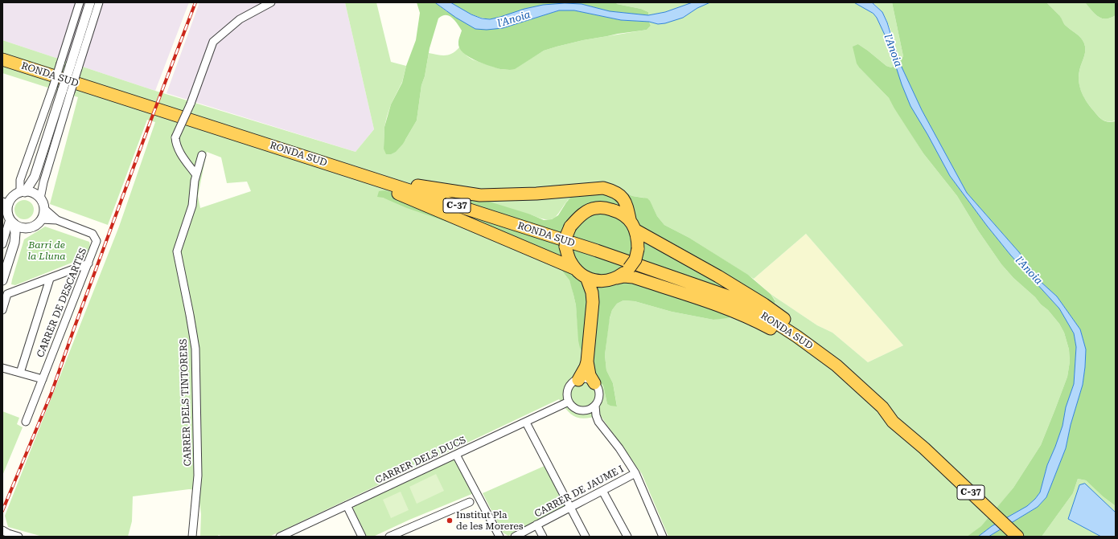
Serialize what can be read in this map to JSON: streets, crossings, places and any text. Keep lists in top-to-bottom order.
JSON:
{
  "streets": {
    "highway": ["RONDA SUD", "C-37"],
    "street": [
      "CARRER DE DESCARTES",
      "CARRER DELS TINTORERS",
      "CARRER DELS DUCS",
      "CARRER DE JAUME I"
    ]
  },
  "water": ["l'Anoia"],
  "parks": ["Barri de la Lluna"],
  "places": ["Institut Pla de les Moreres"]
}
